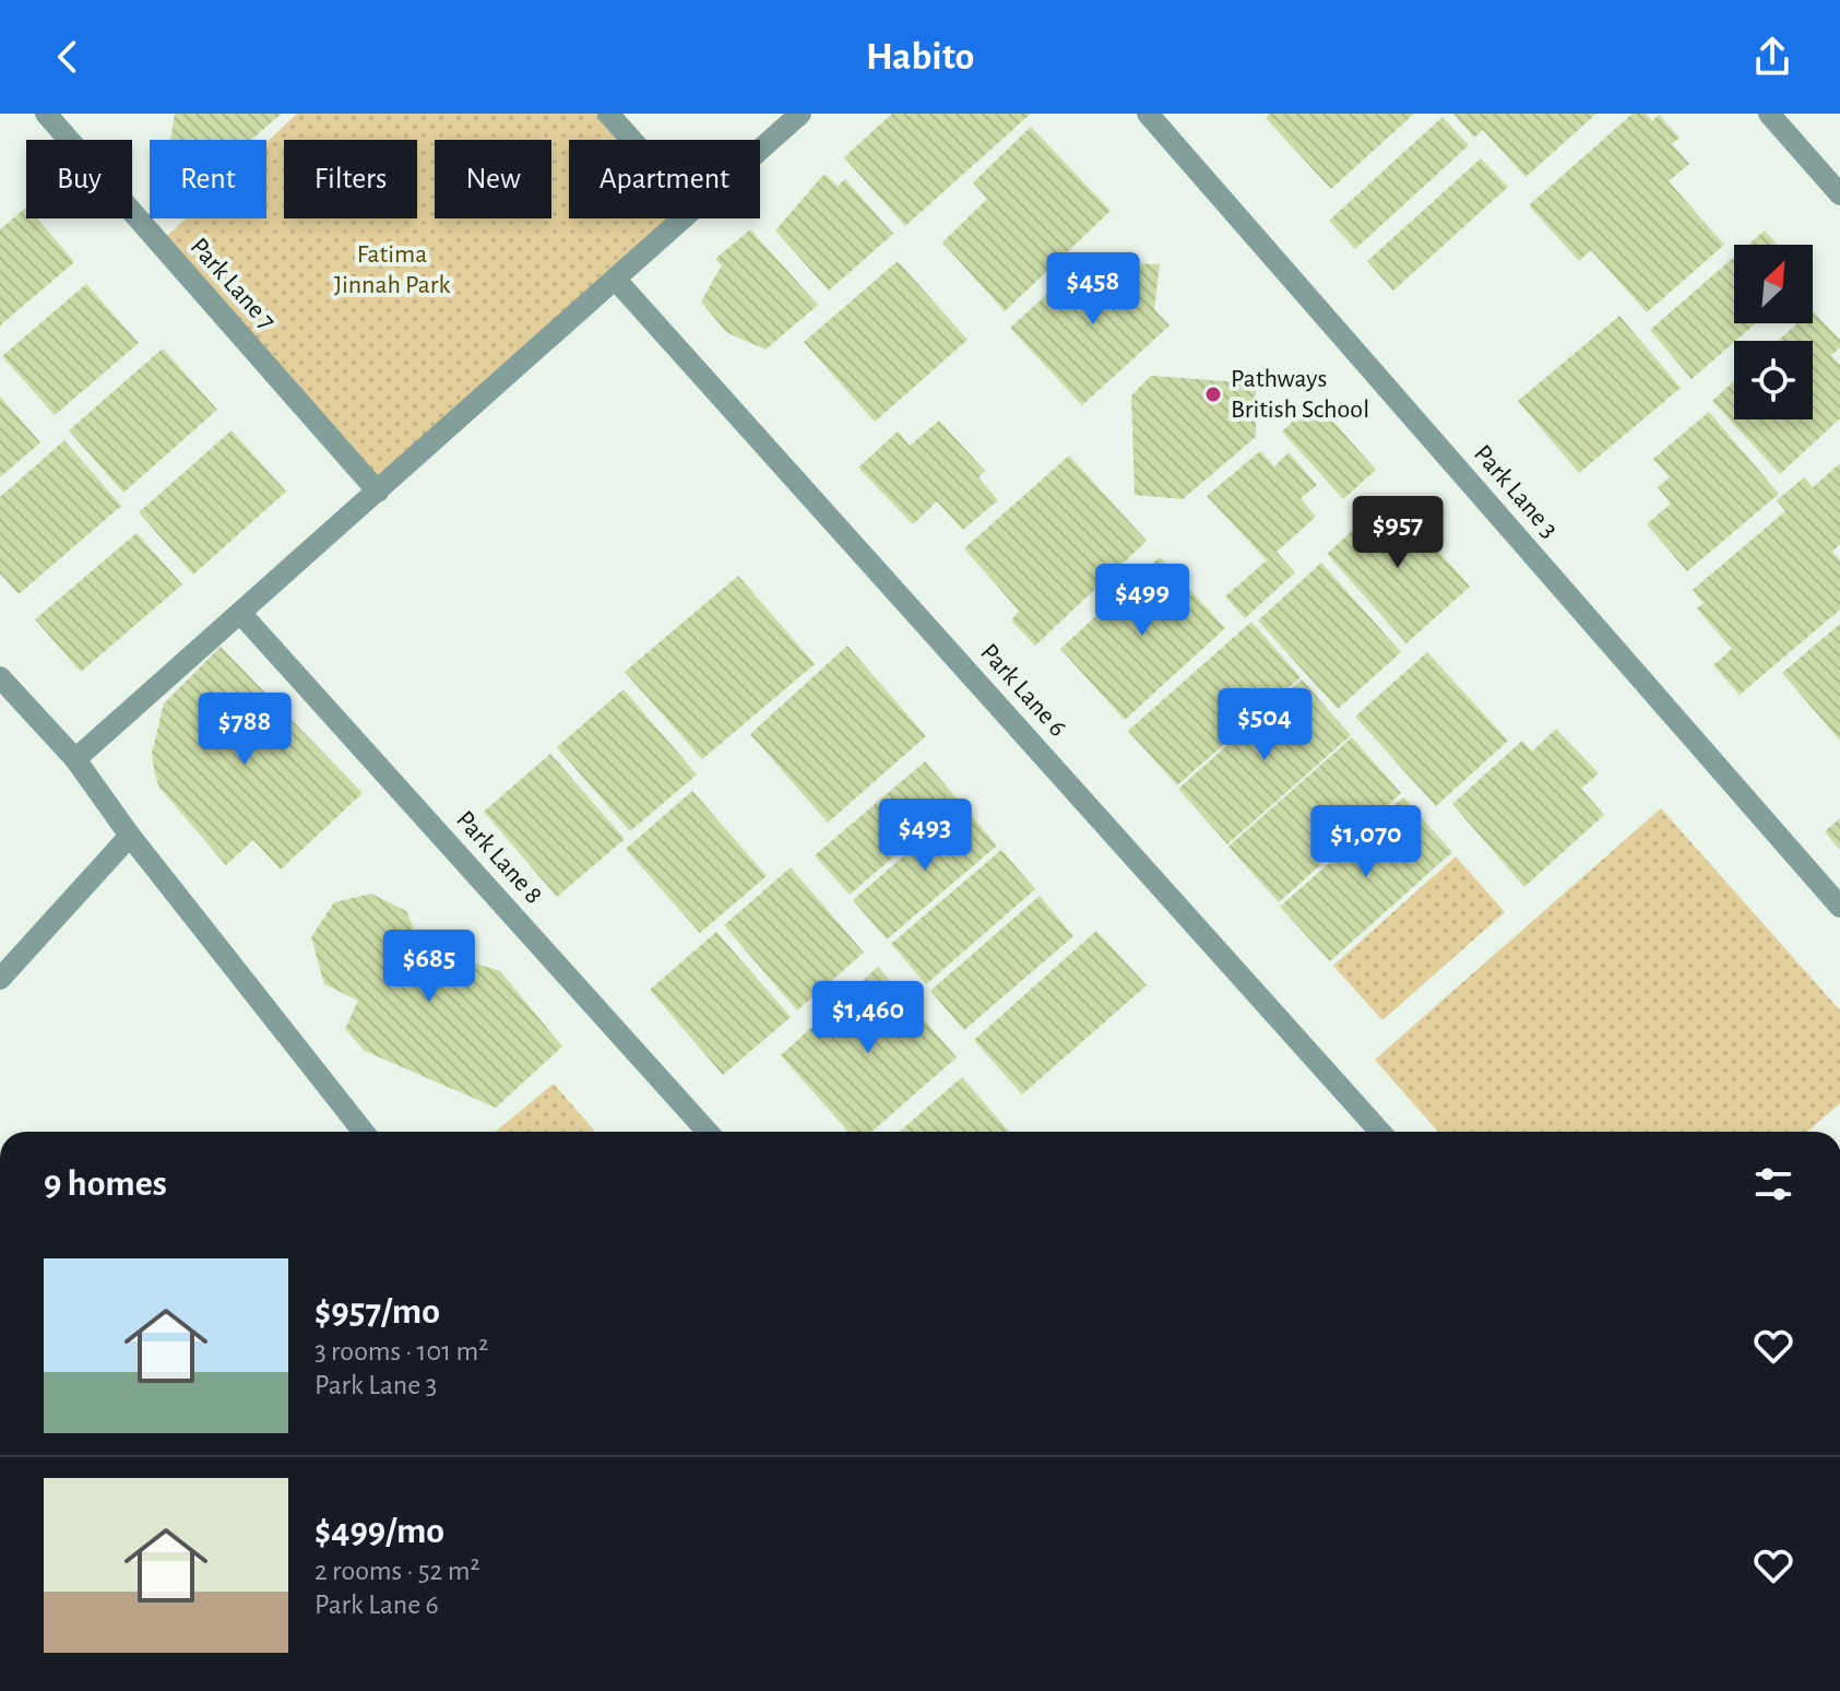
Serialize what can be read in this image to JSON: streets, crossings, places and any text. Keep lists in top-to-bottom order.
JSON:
{
  "streets": {
    "street": [
      "Park Lane 7",
      "Park Lane 3",
      "Park Lane 6",
      "Park Lane 8"
    ]
  },
  "parks": ["Fatima Jinnah Park"],
  "places": ["Pathways British School"],
  "north": "top right",
  "page": {
    "header": "Habito",
    "chip": [
      "Buy",
      "Rent",
      "Filters",
      "New",
      "Apartment"
    ],
    "price": [
      "$458",
      "$957",
      "$499",
      "$504",
      "$788",
      "$493",
      "$1,070",
      "$685",
      "$1,460"
    ],
    "heading": "9 homes",
    "list": [
      {
        "name": "$957/mo",
        "note": "3 rooms · 101 m² · Park Lane 3"
      },
      {
        "name": "$499/mo",
        "note": "2 rooms · 52 m² · Park Lane 6"
      }
    ]
  }
}
